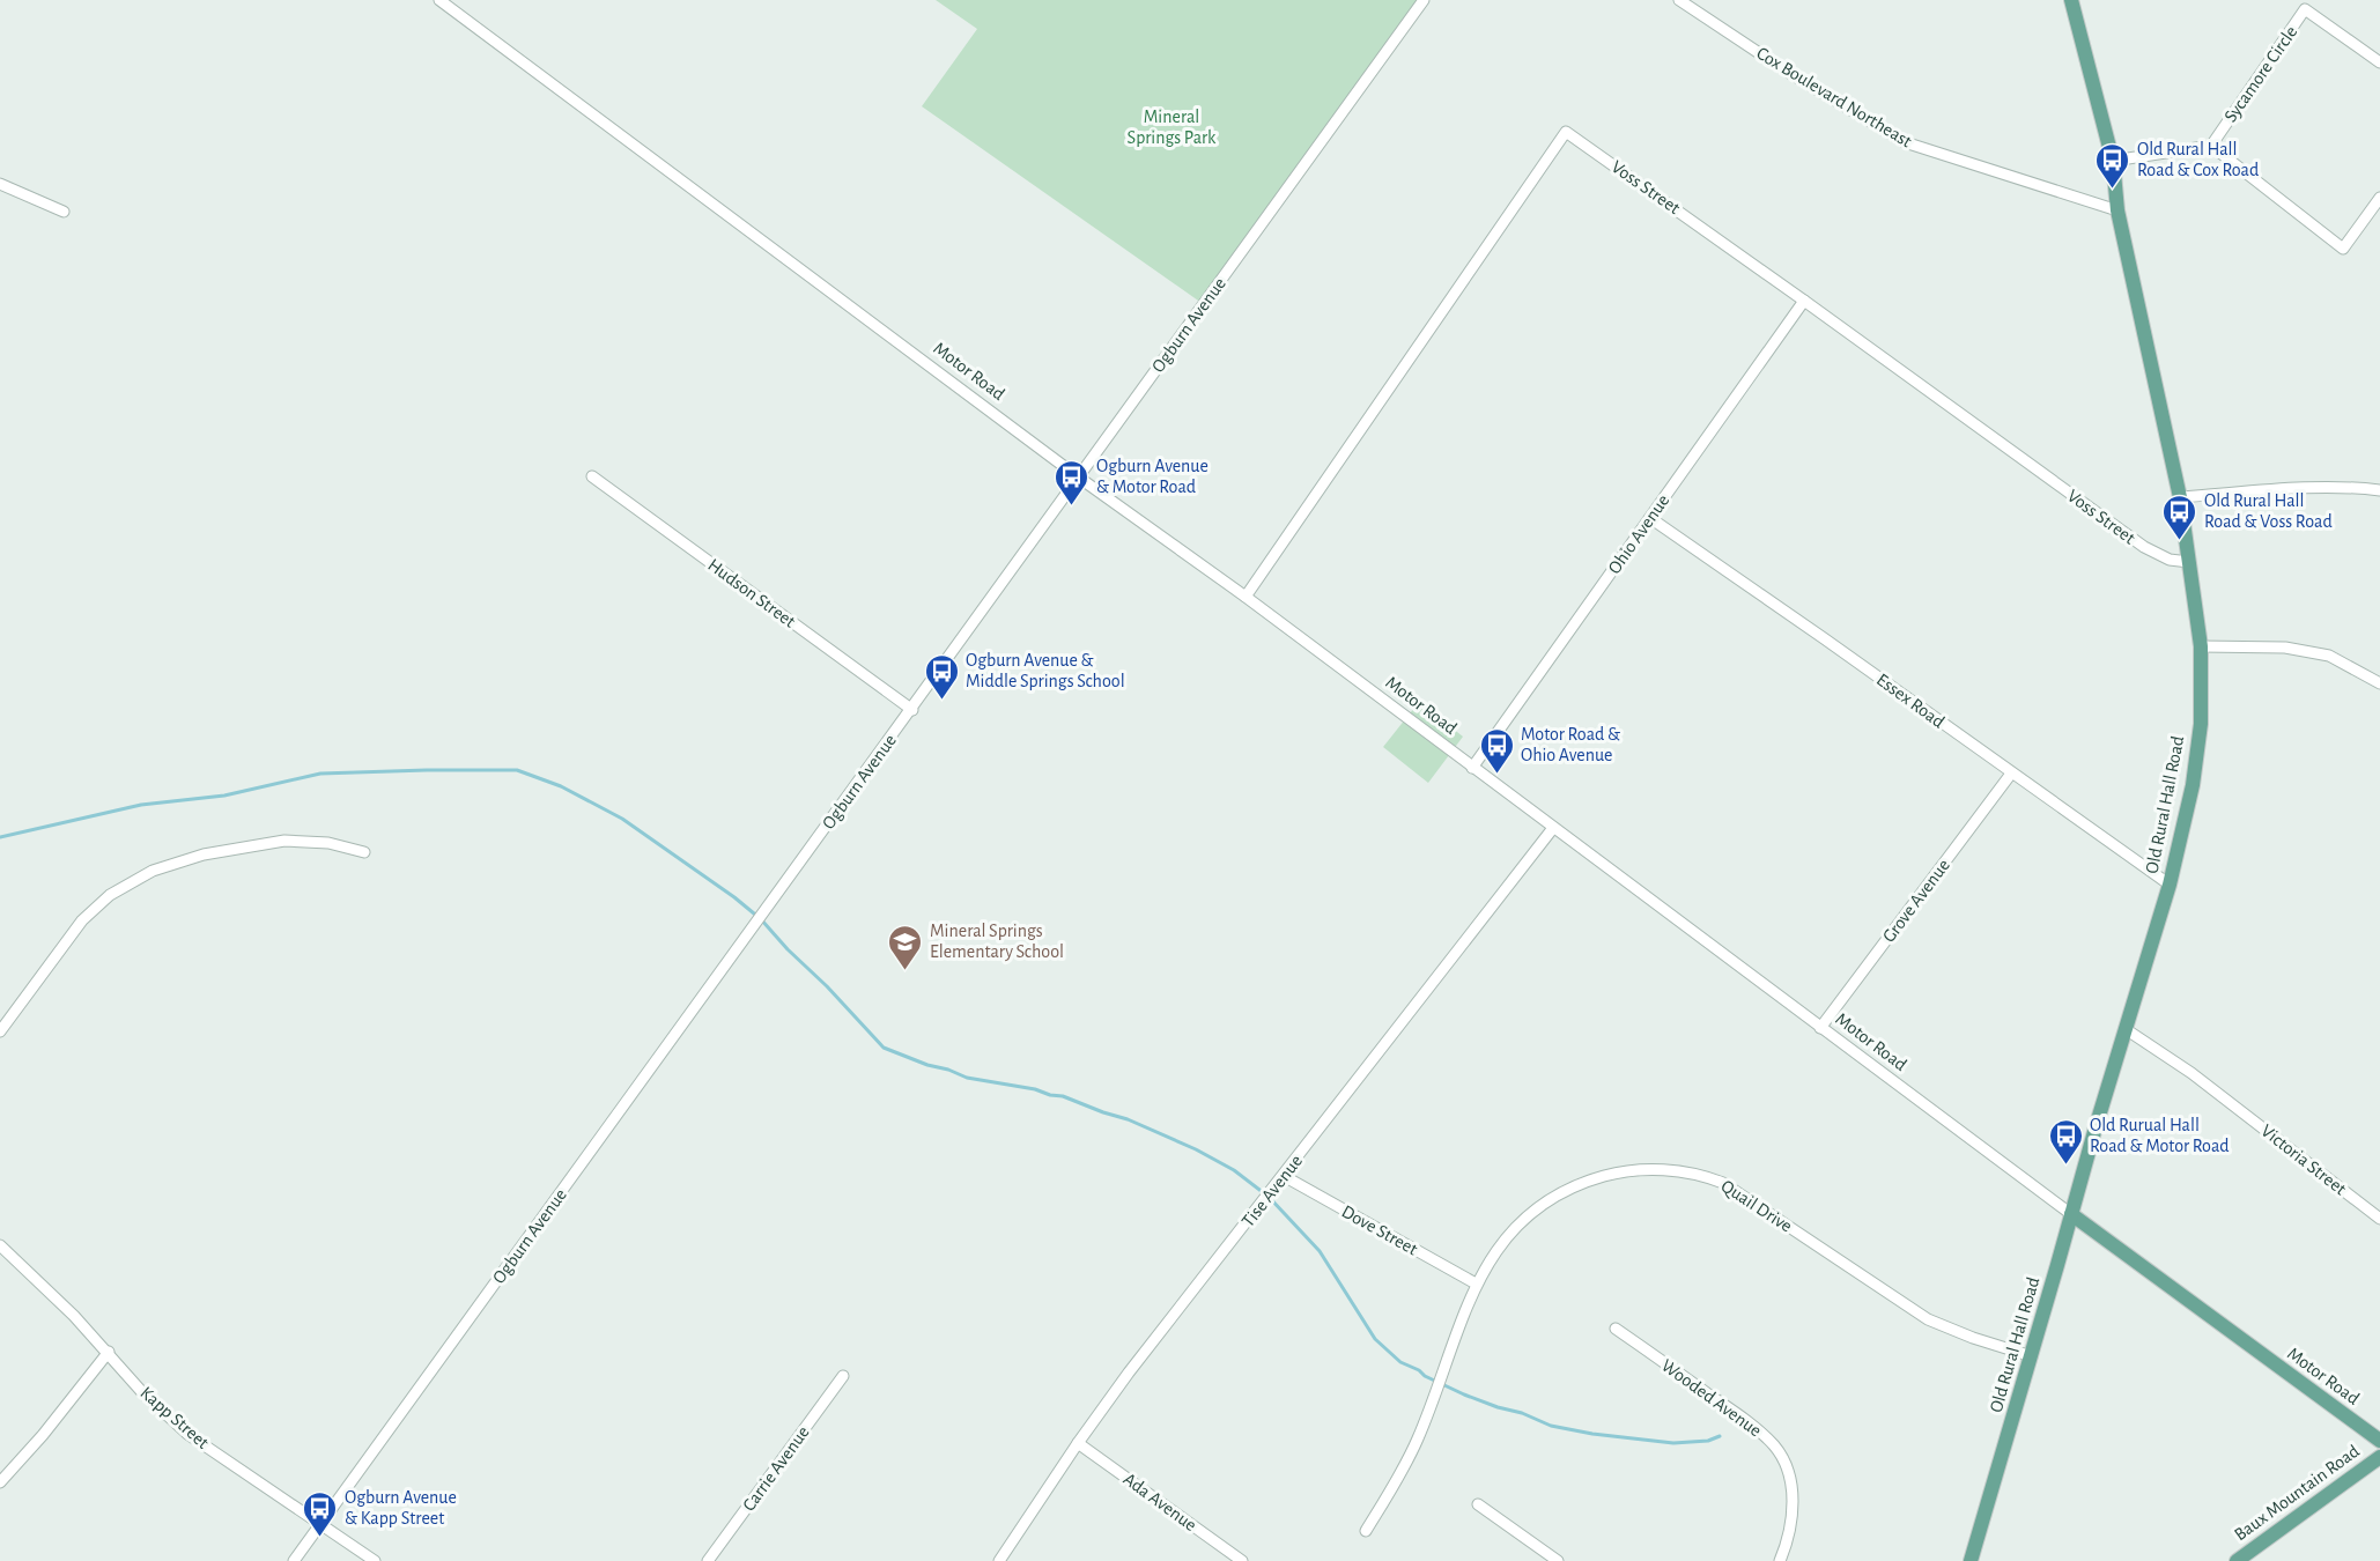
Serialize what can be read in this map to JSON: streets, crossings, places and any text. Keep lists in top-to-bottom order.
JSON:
{
  "streets": {
    "main road": ["Motor Road", "Old Rural Hall Road", "Baux Mountain Road"],
    "street": [
      "Sycamore Circle",
      "Cox Boulevard Northeast",
      "Voss Street",
      "Ogburn Avenue",
      "Ohio Avenue",
      "Hudson Street",
      "Essex Road",
      "Grove Avenue",
      "Victoria Street",
      "Tise Avenue",
      "Quail Drive",
      "Dove Street",
      "Wooded Avenue",
      "Kapp Street",
      "Carrie Avenue",
      "Ada Avenue"
    ]
  },
  "crossings": [
    ["Cox Boulevard Northeast", "Old Rural Hall Road"],
    ["Voss Street", "Motor Road"],
    ["Voss Street", "Ohio Avenue"],
    ["Voss Street", "Old Rural Hall Road"],
    ["Ogburn Avenue", "Motor Road"],
    ["Ogburn Avenue", "Hudson Street"],
    ["Ogburn Avenue", "Kapp Street"],
    ["Motor Road", "Ohio Avenue"],
    ["Motor Road", "Old Rural Hall Road"],
    ["Motor Road", "Grove Avenue"],
    ["Motor Road", "Tise Avenue"],
    ["Ohio Avenue", "Essex Road"],
    ["Essex Road", "Old Rural Hall Road"],
    ["Essex Road", "Grove Avenue"],
    ["Old Rural Hall Road", "Victoria Street"],
    ["Old Rural Hall Road", "Quail Drive"],
    ["Tise Avenue", "Dove Street"],
    ["Tise Avenue", "Ada Avenue"],
    ["Quail Drive", "Dove Street"]
  ],
  "parks": ["Mineral Springs Park"],
  "places": {
    "bus stop": [
      "Old Rural Hall Road & Cox Road",
      "Ogburn Avenue & Motor Road",
      "Old Rural Hall Road & Voss Road",
      "Ogburn Avenue & Middle Springs School",
      "Motor Road & Ohio Avenue",
      "Old Rurual Hall Road & Motor Road",
      "Ogburn Avenue & Kapp Street"
    ],
    "school or university": ["Mineral Springs Elementary School"]
  }
}
